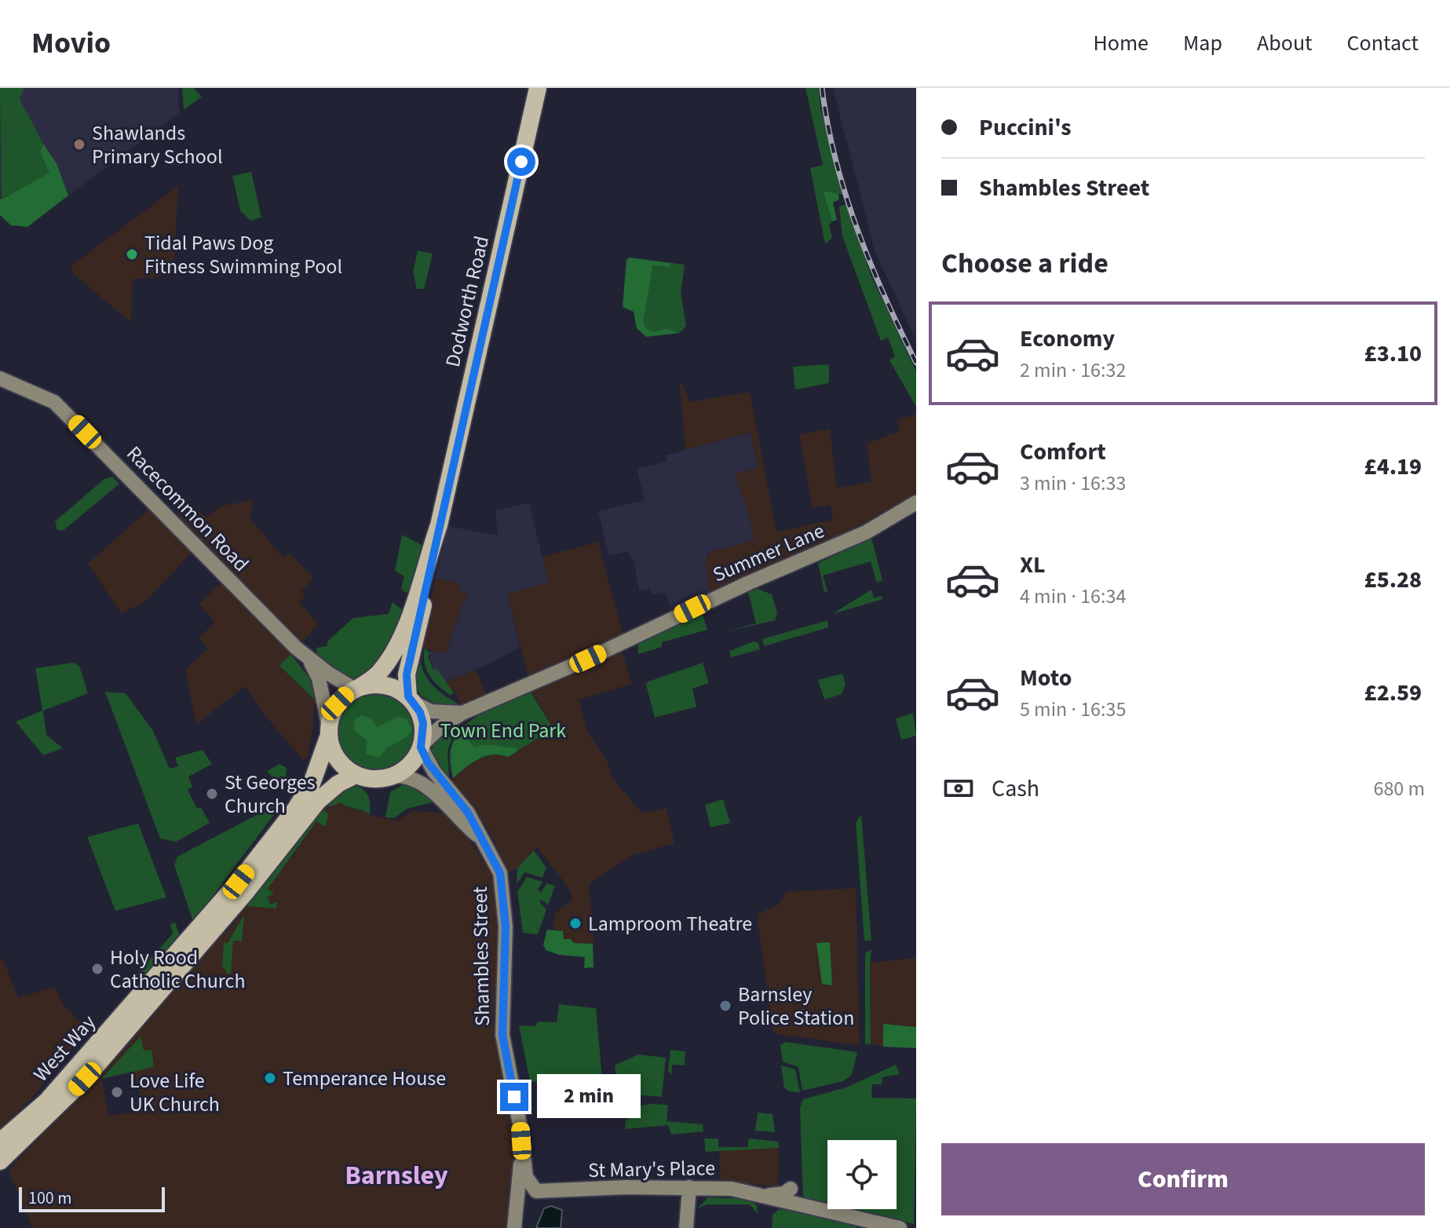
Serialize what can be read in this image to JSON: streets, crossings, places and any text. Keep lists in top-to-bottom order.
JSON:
{
  "streets": {
    "highway": ["Dodworth Road", "West Way"],
    "street": [
      "Racecommon Road",
      "Summer Lane",
      "Shambles Street",
      "St Mary's Place"
    ]
  },
  "crossings": [
    ["Dodworth Road", "Racecommon Road"],
    ["Dodworth Road", "Summer Lane"],
    ["Dodworth Road", "Shambles Street"],
    ["Dodworth Road", "West Way"],
    ["Racecommon Road", "Summer Lane"],
    ["Racecommon Road", "Shambles Street"],
    ["Racecommon Road", "West Way"],
    ["Summer Lane", "Shambles Street"],
    ["Summer Lane", "West Way"],
    ["Shambles Street", "West Way"],
    ["Shambles Street", "St Mary's Place"]
  ],
  "districts": ["Barnsley"],
  "parks": ["Town End Park"],
  "places": [
    "Shawlands Primary School",
    "Tidal Paws Dog Fitness Swimming Pool",
    "St Georges Church",
    "Lamproom Theatre",
    "Holy Rood Catholic Church",
    "Barnsley Police Station",
    "Temperance House",
    "Love Life UK Church"
  ],
  "scale_bar": "100 m",
  "page": {
    "header": "Movio",
    "nav": [
      "Home",
      "Map",
      "About",
      "Contact"
    ],
    "banner": ["Puccini's", "Shambles Street"],
    "heading": "Choose a ride",
    "list": [
      {
        "name": "Economy",
        "note": "2 min · 16:32",
        "value": "£3.10"
      },
      {
        "name": "Comfort",
        "note": "3 min · 16:33",
        "value": "£4.19"
      },
      {
        "name": "XL",
        "note": "4 min · 16:34",
        "value": "£5.28"
      },
      {
        "name": "Moto",
        "note": "5 min · 16:35",
        "value": "£2.59"
      }
    ],
    "pay": ["Cash", "680 m"],
    "bubble": "2 min",
    "buttons": "Confirm",
    "scale": "100 m"
  }
}
